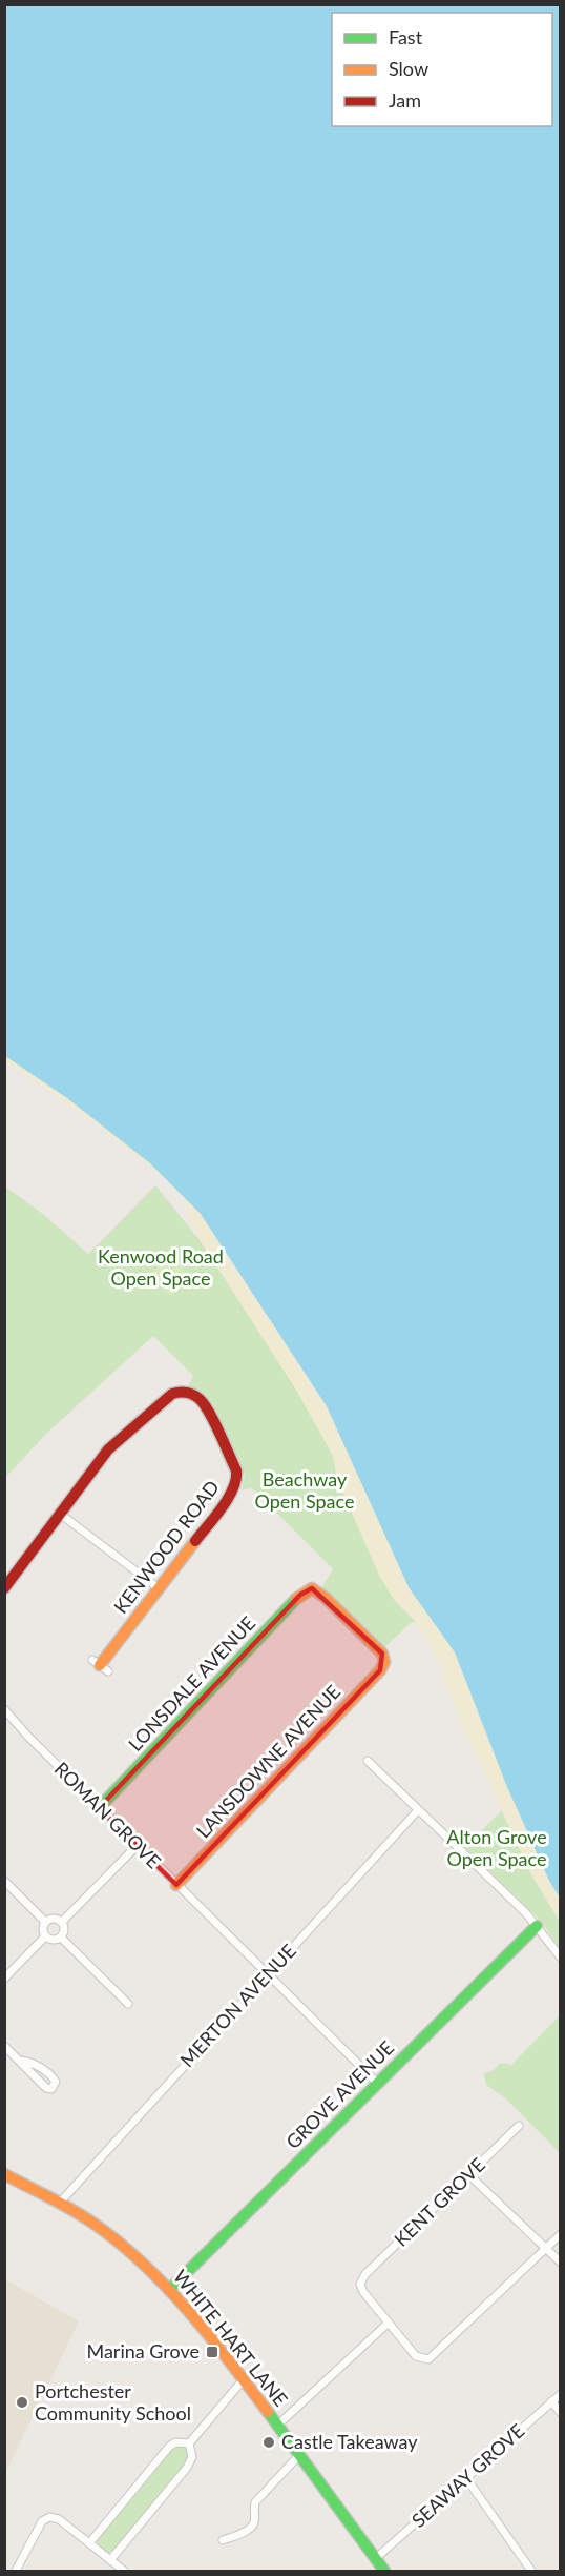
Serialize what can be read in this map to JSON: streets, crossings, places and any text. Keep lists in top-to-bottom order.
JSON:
{
  "streets": {
    "street": [
      "KENWOOD ROAD",
      "LONSDALE AVENUE",
      "LANSDOWNE AVENUE",
      "ROMAN GROVE",
      "MERTON AVENUE",
      "GROVE AVENUE",
      "KENT GROVE",
      "WHITE HART LANE",
      "SEAWAY GROVE"
    ]
  },
  "crossings": [
    ["LONSDALE AVENUE", "LANSDOWNE AVENUE"],
    ["LONSDALE AVENUE", "ROMAN GROVE"],
    ["LANSDOWNE AVENUE", "ROMAN GROVE"],
    ["ROMAN GROVE", "MERTON AVENUE"],
    ["ROMAN GROVE", "GROVE AVENUE"],
    ["MERTON AVENUE", "WHITE HART LANE"],
    ["GROVE AVENUE", "WHITE HART LANE"],
    ["WHITE HART LANE", "SEAWAY GROVE"]
  ],
  "parks": ["Kenwood Road Open Space", "Beachway Open Space", "Alton Grove Open Space"],
  "places": {
    "transit": ["Marina Grove"],
    "other": ["Portchester Community School", "Castle Takeaway"]
  },
  "legend": ["Fast", "Slow", "Jam"]
}
